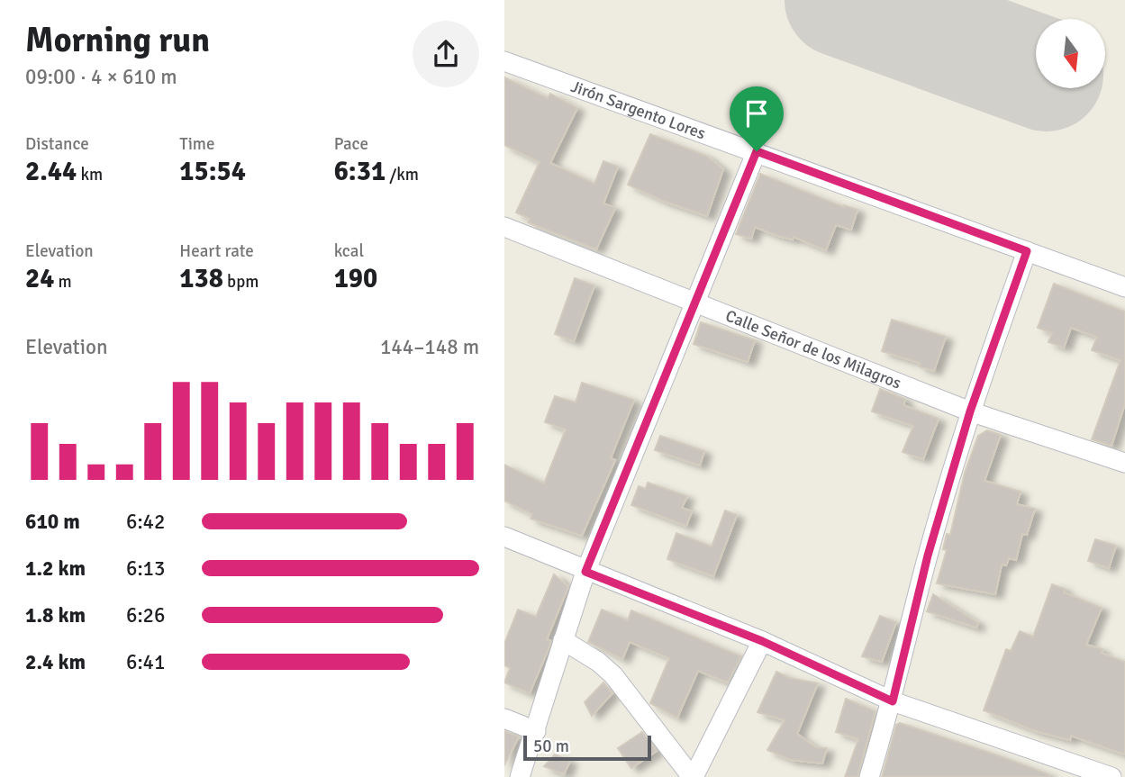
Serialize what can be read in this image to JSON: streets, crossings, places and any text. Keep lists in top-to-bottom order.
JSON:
{
  "streets": {
    "street": ["Jirón Sargento Lores", "Calle Señor de los Milagros"]
  },
  "scale_bar": "50 m",
  "north": "bottom",
  "page": {
    "heading": ["Morning run", "09:00 · 4 × 610 m"],
    "stats": [
      ["Distance", "2.44 km"],
      ["Time", "15:54"],
      ["Pace", "6:31 /km"],
      ["Elevation", "24 m"],
      ["Heart rate", "138 bpm"],
      ["kcal", "190"]
    ],
    "chart": ["Elevation", "144–148 m"],
    "list": [
      {
        "name": "610 m",
        "note": "6:42"
      },
      {
        "name": "1.2 km",
        "note": "6:13"
      },
      {
        "name": "1.8 km",
        "note": "6:26"
      },
      {
        "name": "2.4 km",
        "note": "6:41"
      }
    ],
    "scale": "50 m"
  }
}
